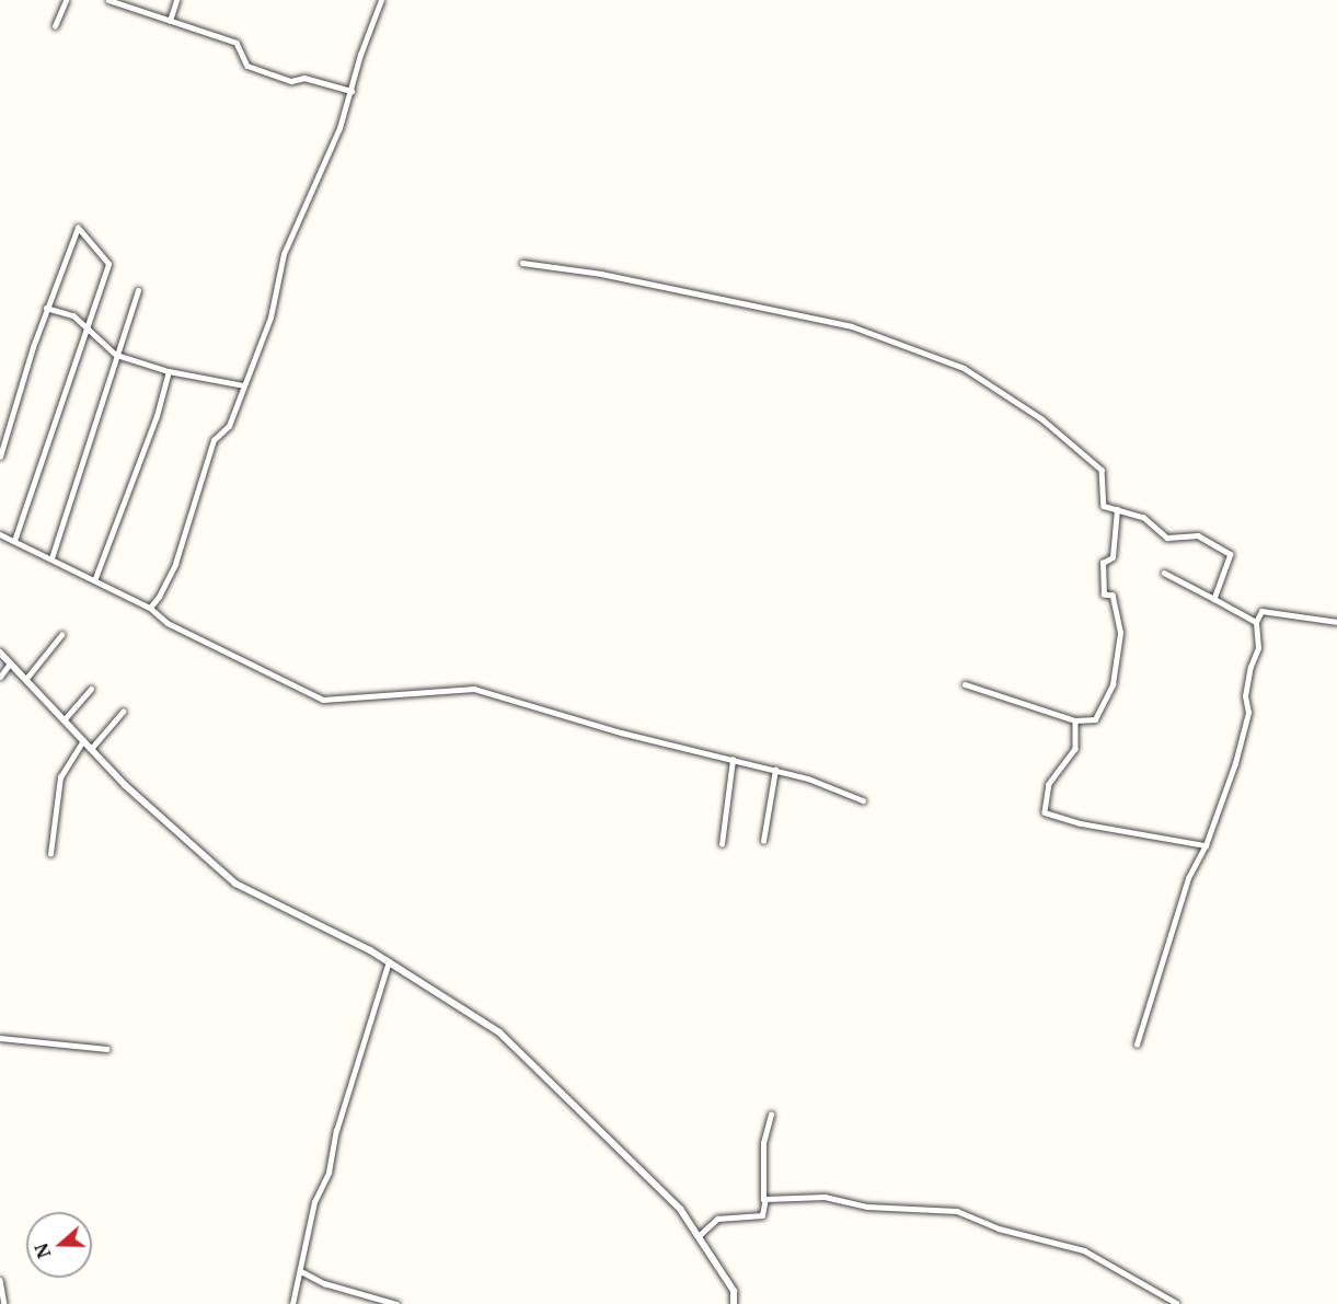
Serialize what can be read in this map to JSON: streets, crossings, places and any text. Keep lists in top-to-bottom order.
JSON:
{
  "north": "left"
}
